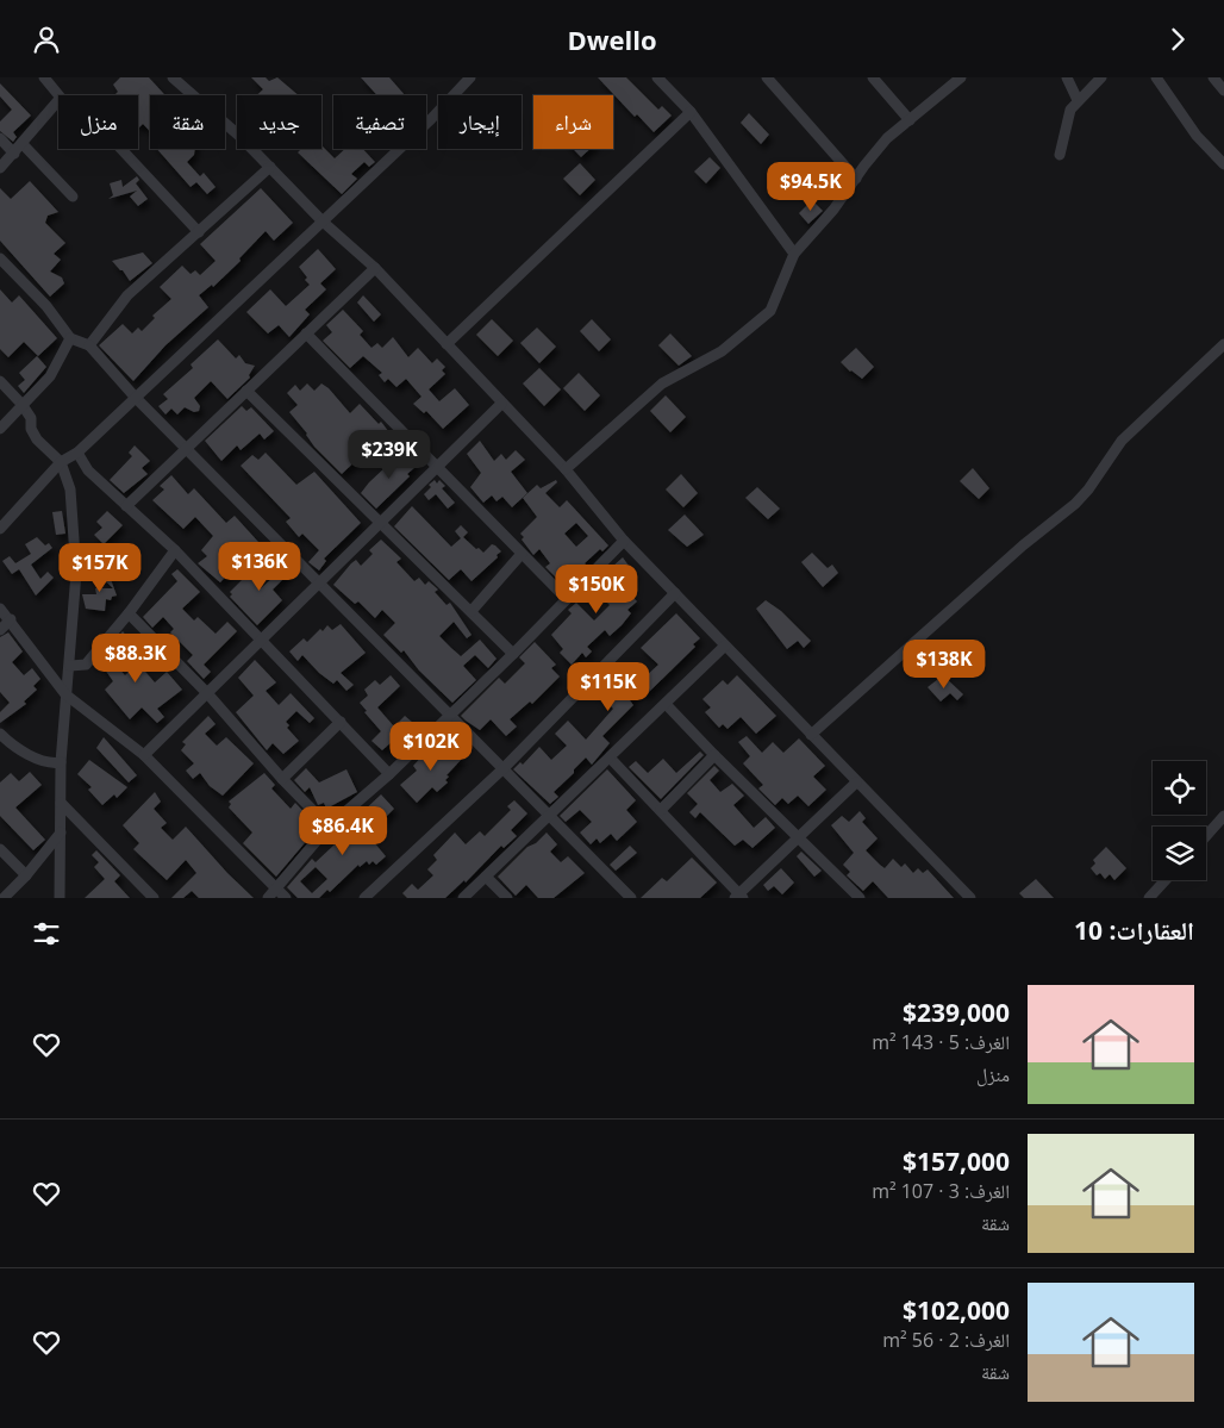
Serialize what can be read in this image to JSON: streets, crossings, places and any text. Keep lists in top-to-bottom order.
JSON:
{
  "page": {
    "header": "Dwello",
    "chip": [
      "شراء",
      "إيجار",
      "تصفية",
      "جديد",
      "شقة",
      "منزل"
    ],
    "price": [
      "$94.5K",
      "$239K",
      "$136K",
      "$157K",
      "$150K",
      "$88.3K",
      "$138K",
      "$115K",
      "$102K",
      "$86.4K"
    ],
    "heading": "العقارات: 10",
    "list": [
      {
        "name": "$239,000",
        "note": "الغرف: 5 · 143 m² · منزل"
      },
      {
        "name": "$157,000",
        "note": "الغرف: 3 · 107 m² · شقة"
      },
      {
        "name": "$102,000",
        "note": "الغرف: 2 · 56 m² · شقة"
      }
    ]
  }
}
